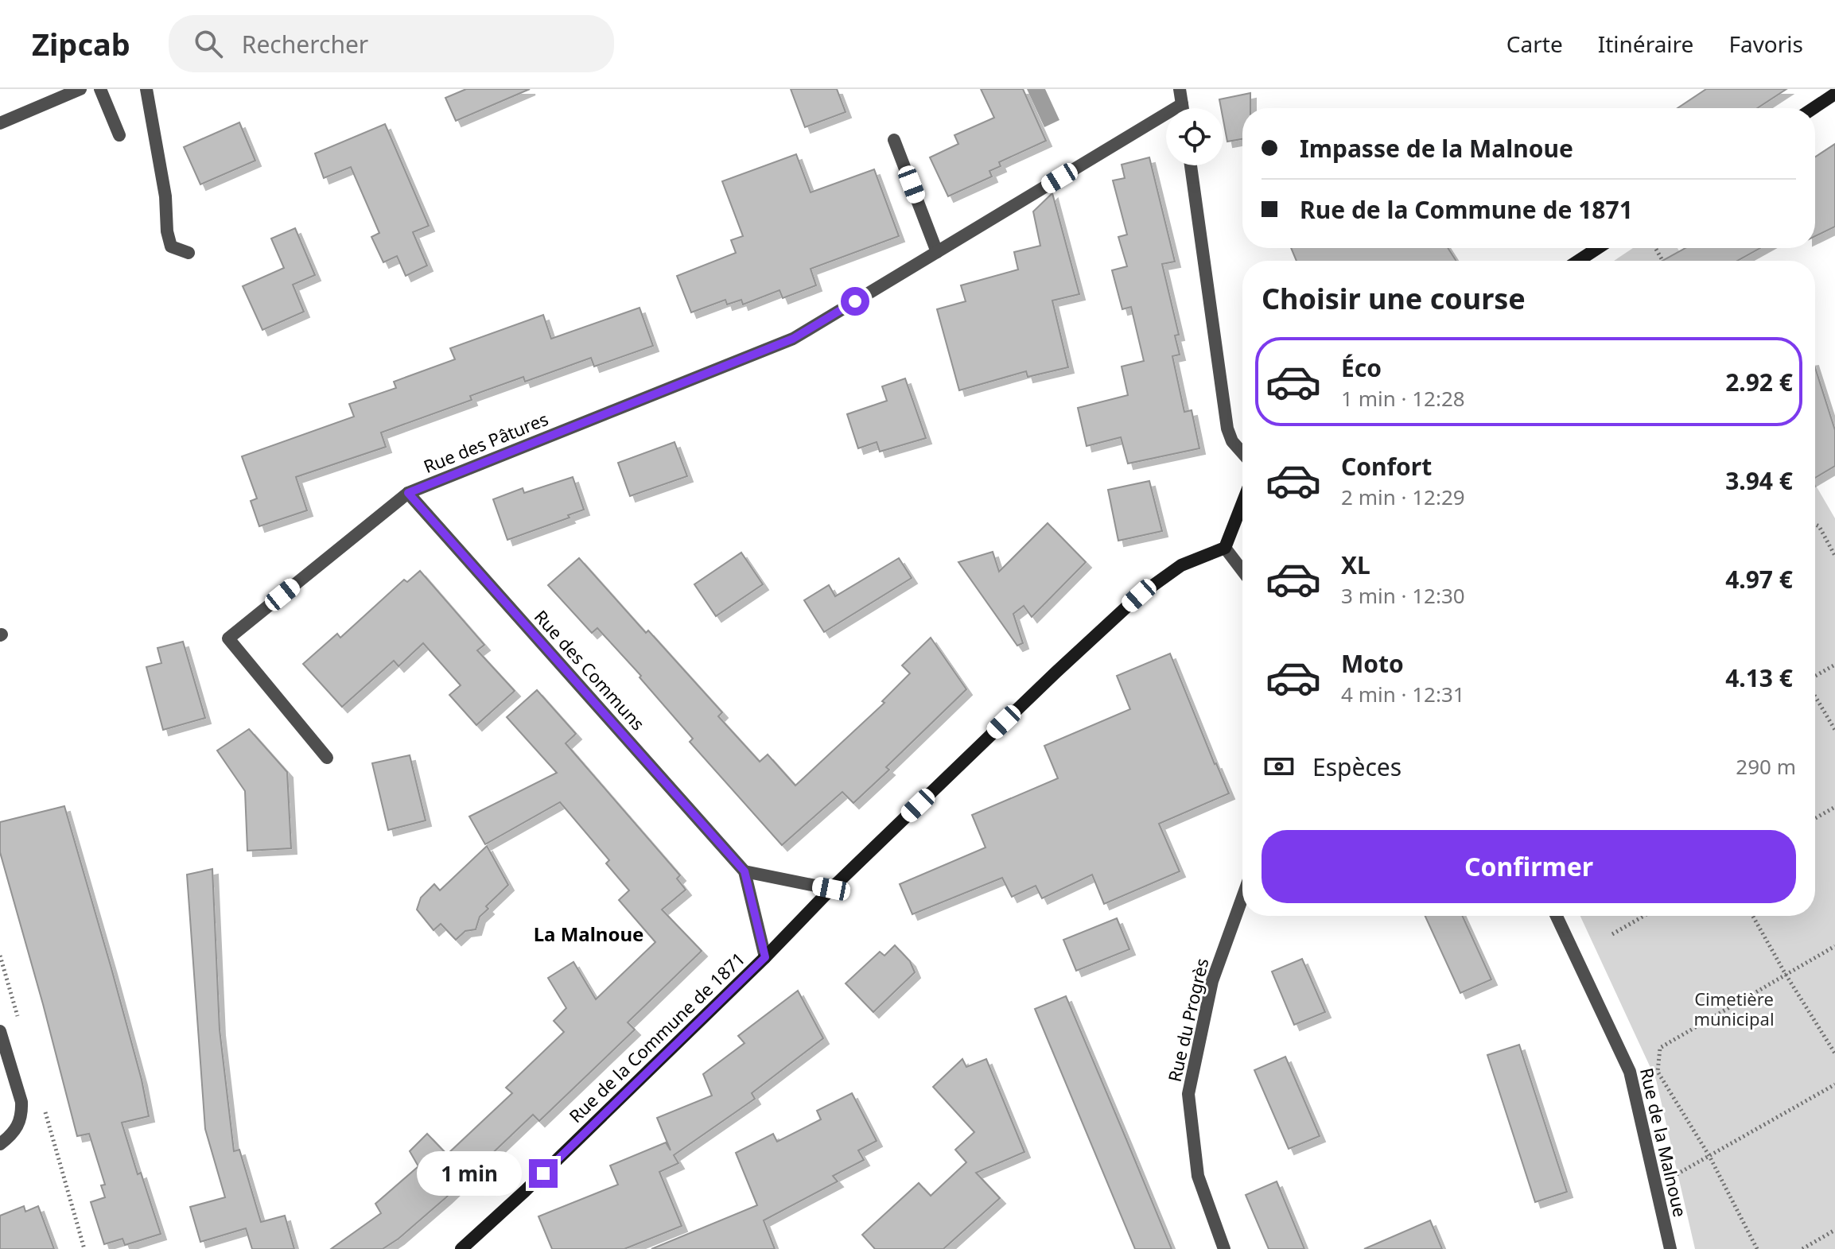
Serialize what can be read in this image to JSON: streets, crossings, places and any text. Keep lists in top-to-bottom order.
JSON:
{
  "streets": {
    "street": [
      "Rue des Pâtures",
      "Rue des Communs",
      "Rue du Progrès",
      "Rue de la Commune de 1871",
      "Rue de la Malnoue"
    ]
  },
  "crossings": [
    ["Rue des Pâtures", "Rue des Communs"],
    ["Rue des Communs", "Rue de la Commune de 1871"]
  ],
  "districts": ["La Malnoue"],
  "parks": ["Cimetière municipal"],
  "page": {
    "header": "Zipcab",
    "search": "Rechercher",
    "nav": ["Carte", "Itinéraire", "Favoris"],
    "banner": ["Impasse de la Malnoue", "Rue de la Commune de 1871"],
    "heading": "Choisir une course",
    "list": [
      {
        "name": "Éco",
        "note": "1 min · 12:28",
        "value": "2.92 €"
      },
      {
        "name": "Confort",
        "note": "2 min · 12:29",
        "value": "3.94 €"
      },
      {
        "name": "XL",
        "note": "3 min · 12:30",
        "value": "4.97 €"
      },
      {
        "name": "Moto",
        "note": "4 min · 12:31",
        "value": "4.13 €"
      }
    ],
    "pay": ["Espèces", "290 m"],
    "buttons": "Confirmer",
    "bubble": "1 min"
  }
}
